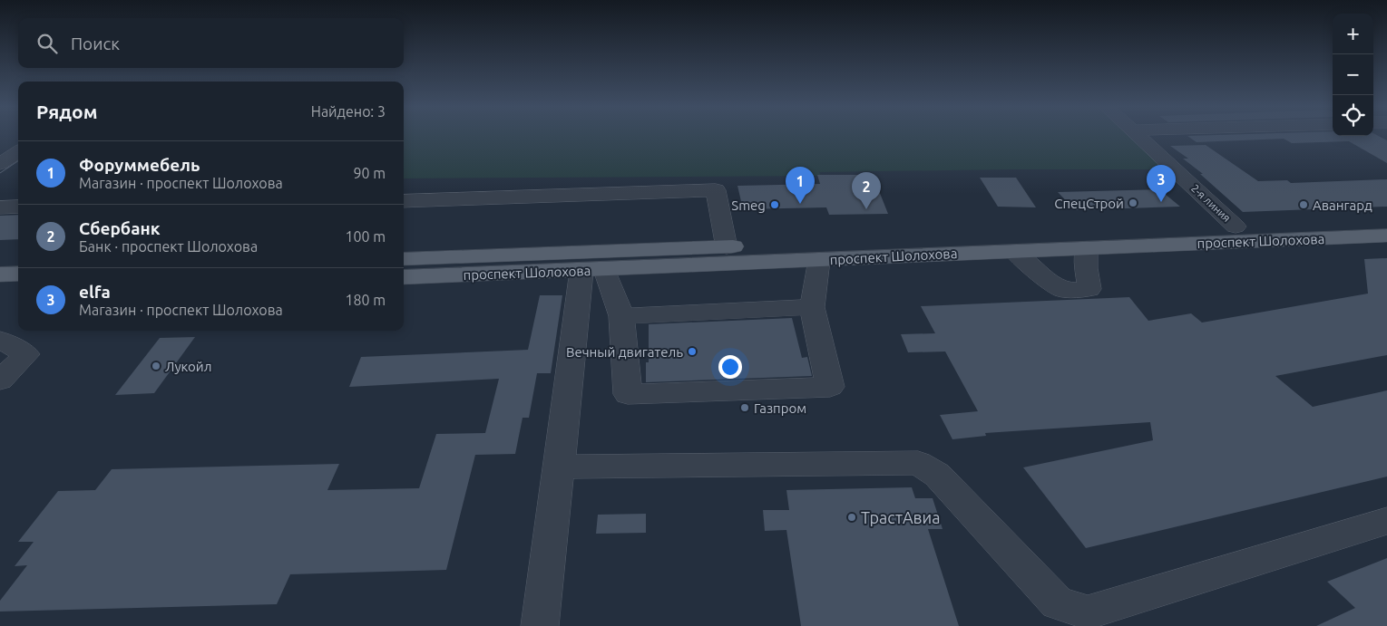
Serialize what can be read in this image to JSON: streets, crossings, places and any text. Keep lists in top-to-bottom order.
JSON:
{
  "streets": {
    "main road": ["проспект Шолохова"],
    "street": ["2-я линия"]
  },
  "crossings": [
    ["2-я линия", "проспект Шолохова"]
  ],
  "places": [
    "СпецСтрой",
    "Smeg",
    "Авангард",
    "Вечный двигатель",
    "Лукойл",
    "Газпром",
    "ТрастАвиа"
  ],
  "page": {
    "map_buttons": ["+", "−"],
    "search": "Поиск",
    "heading": ["Рядом", "Найдено: 3"],
    "list": [
      {
        "mark": "1",
        "name": "Форуммебель",
        "note": "Магазин · проспект Шолохова",
        "value": "90 m"
      },
      {
        "mark": "2",
        "name": "Сбербанк",
        "note": "Банк · проспект Шолохова",
        "value": "100 m"
      },
      {
        "mark": "3",
        "name": "elfa",
        "note": "Магазин · проспект Шолохова",
        "value": "180 m"
      }
    ],
    "pins": ["3", "1", "2"]
  }
}
